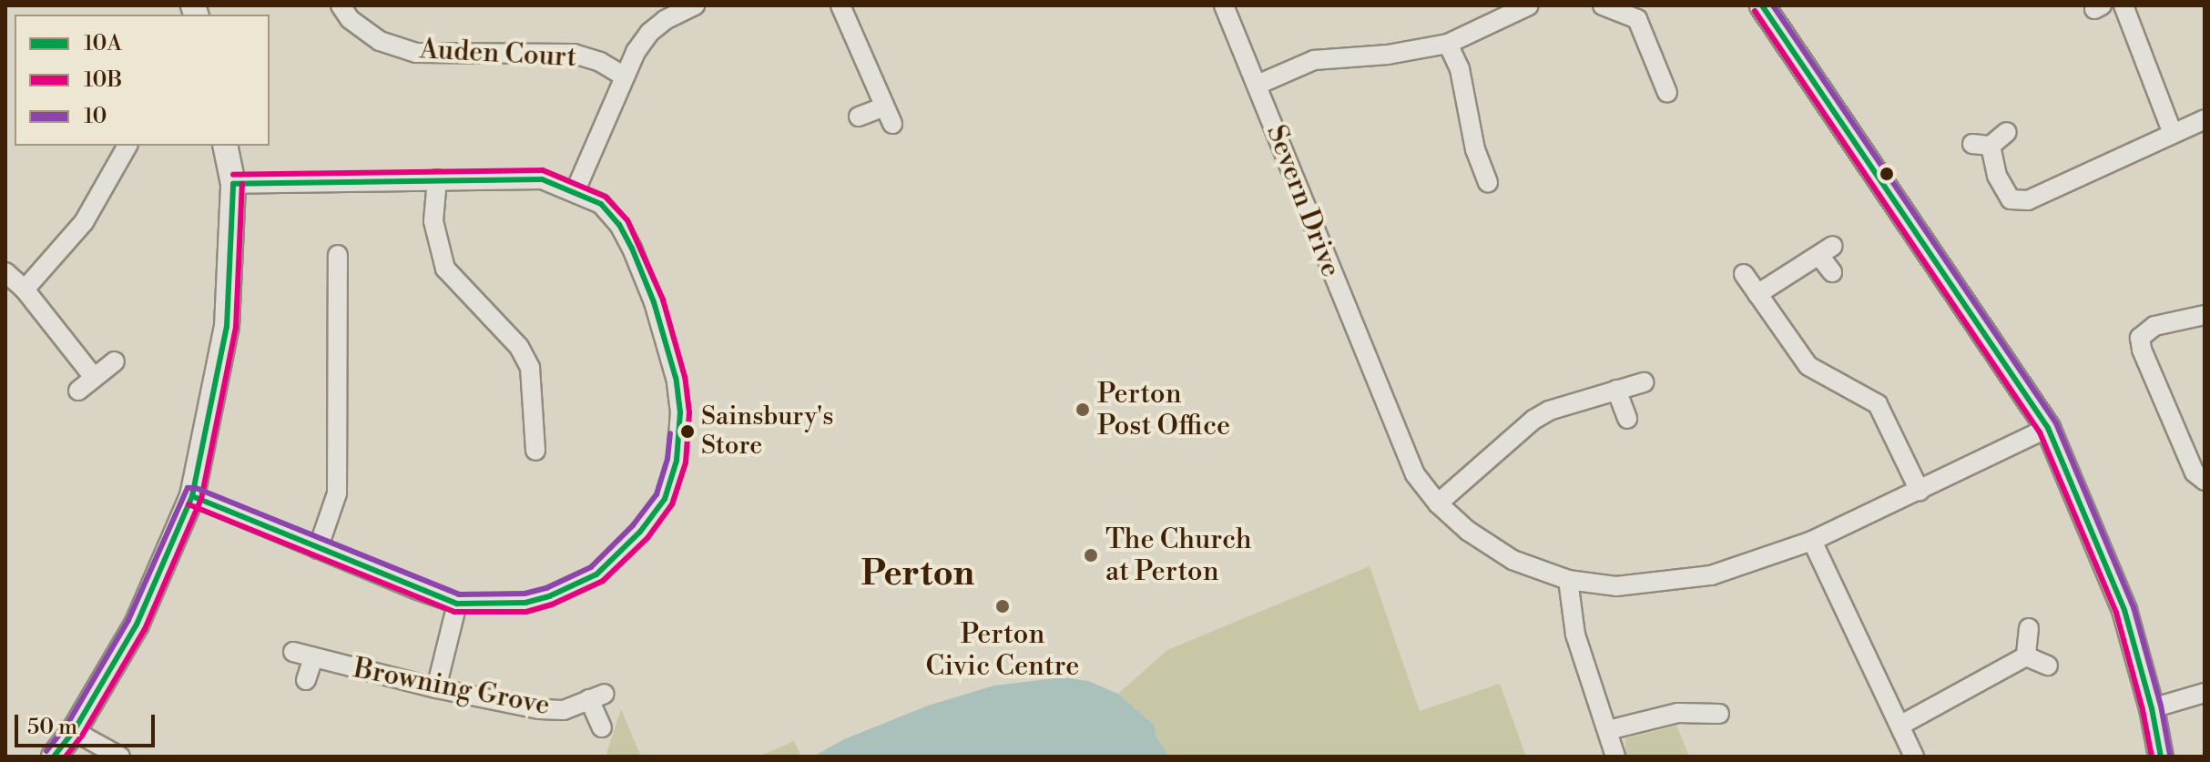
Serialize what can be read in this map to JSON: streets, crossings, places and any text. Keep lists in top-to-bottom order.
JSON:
{
  "streets": {
    "street": ["Auden Court", "Severn Drive", "Browning Grove"]
  },
  "districts": ["Perton"],
  "places": [
    "Perton Post Office",
    "Sainsbury's Store",
    "The Church at Perton",
    "Perton Civic Centre"
  ],
  "lines": ["transit line 10A", "transit line 10", "transit line 10B"],
  "legend": ["10A", "10B", "10"],
  "scale_bar": "50 m"
}
